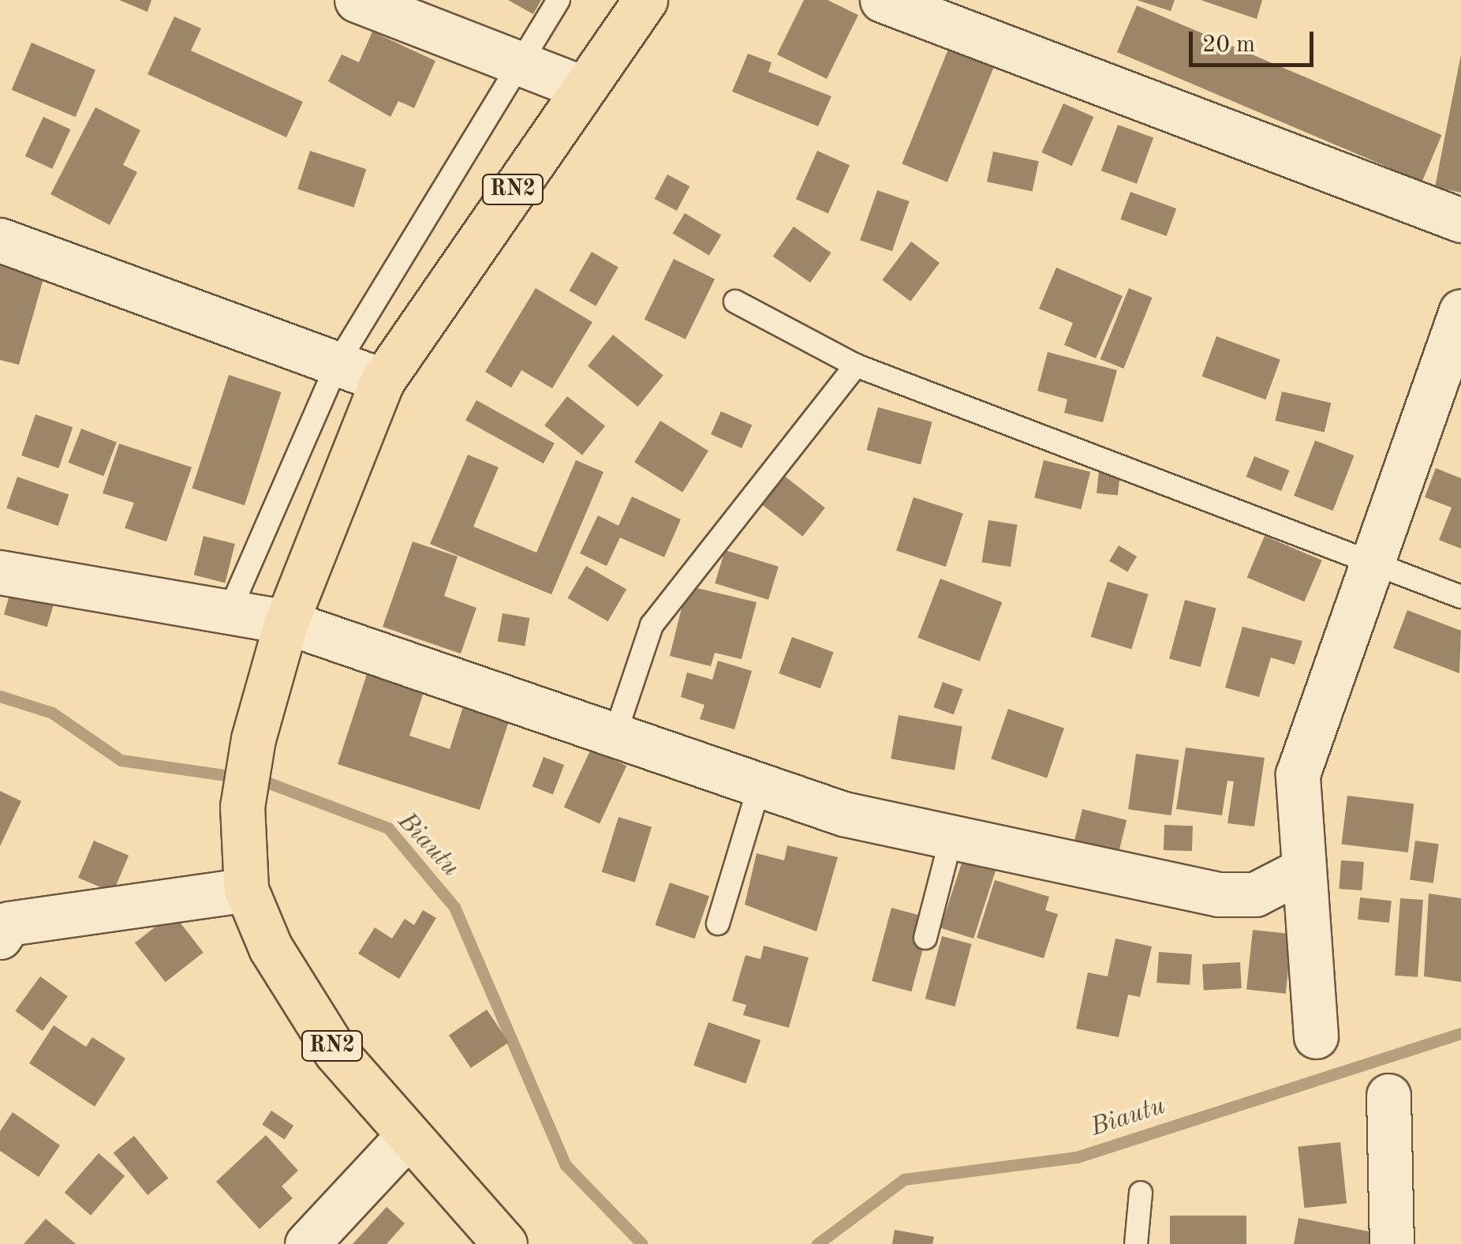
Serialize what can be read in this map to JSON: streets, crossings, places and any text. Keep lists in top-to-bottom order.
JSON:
{
  "streets": {
    "highway": ["RN2"]
  },
  "water": ["Biautu"],
  "scale_bar": "20 m"
}
